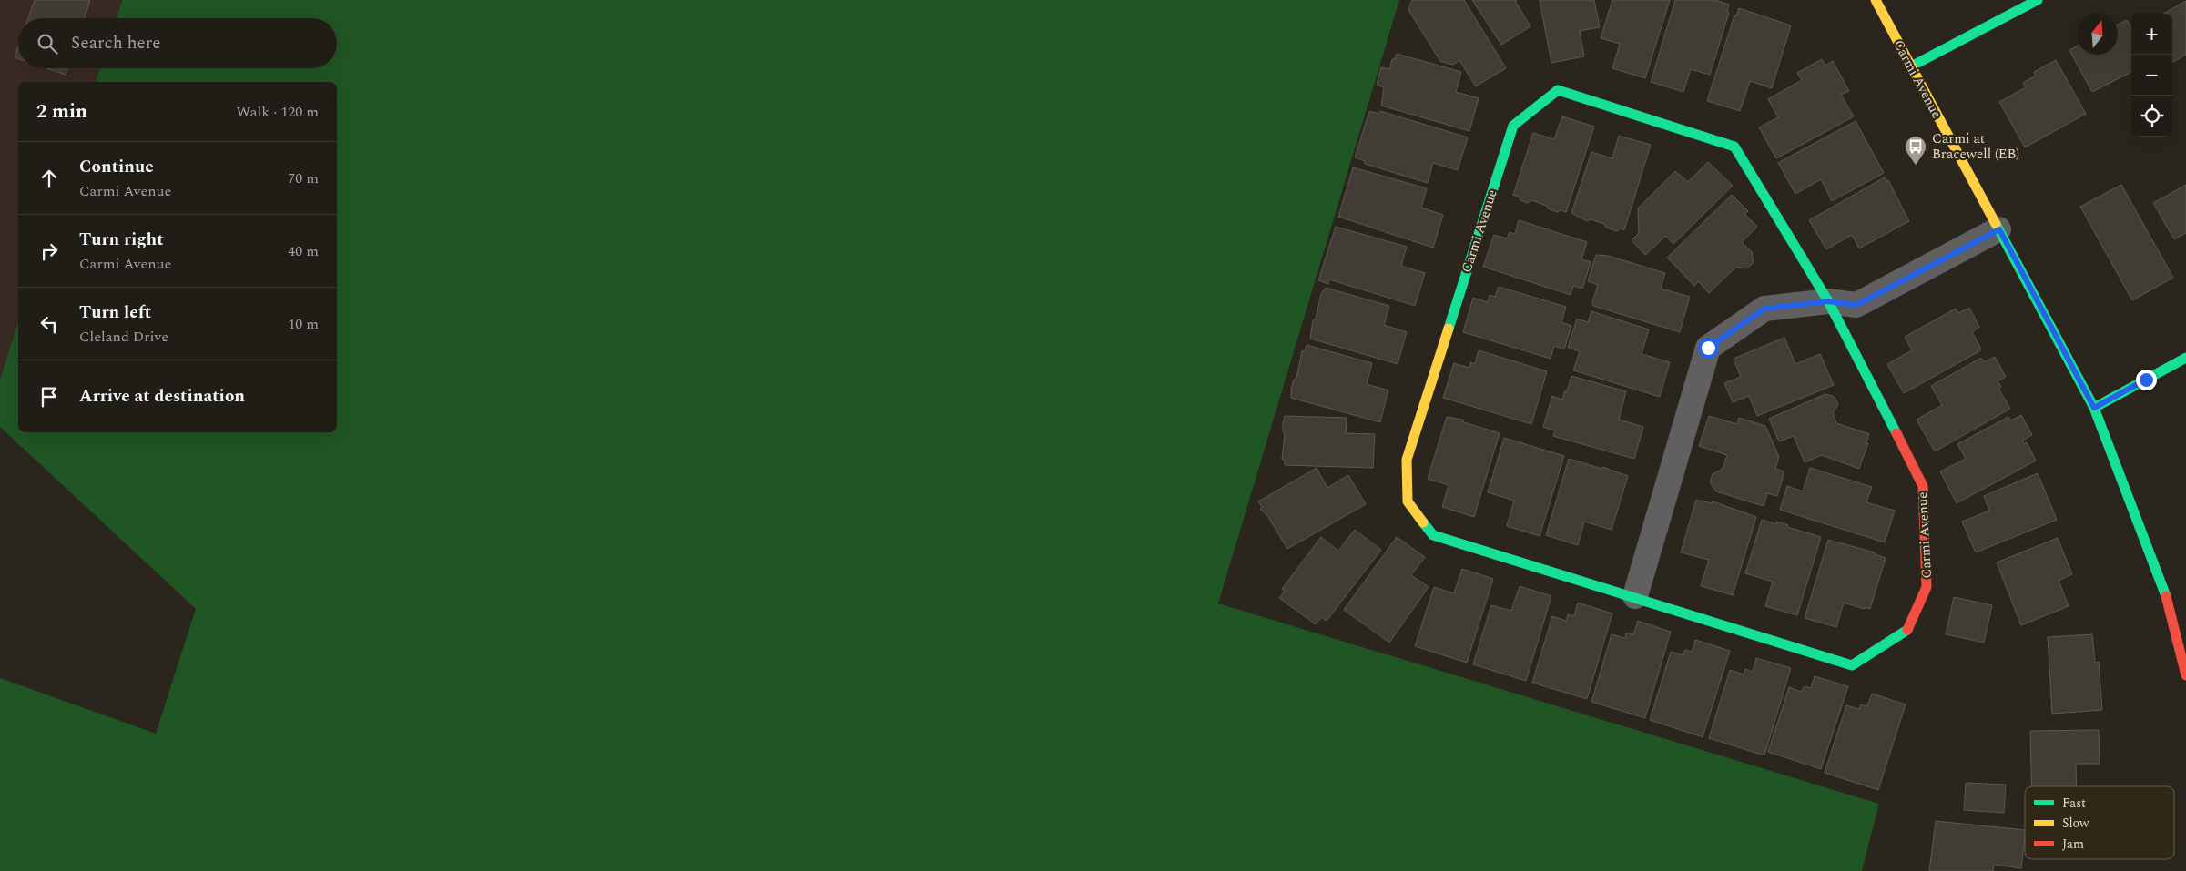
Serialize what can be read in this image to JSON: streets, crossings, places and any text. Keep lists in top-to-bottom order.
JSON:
{
  "streets": {
    "street": ["Carmi Avenue"]
  },
  "places": {
    "bus stop": ["Carmi at Bracewell (EB)"]
  },
  "legend": ["Fast", "Slow", "Jam"],
  "north": "top",
  "page": {
    "map_buttons": ["+", "−"],
    "search": "Search here",
    "heading": ["2 min", "Walk · 120 m"],
    "list": [
      ["Continue", "Carmi Avenue", "70 m"],
      ["Turn right", "Carmi Avenue", "40 m"],
      ["Turn left", "Cleland Drive", "10 m"],
      "Arrive at destination"
    ]
  }
}
